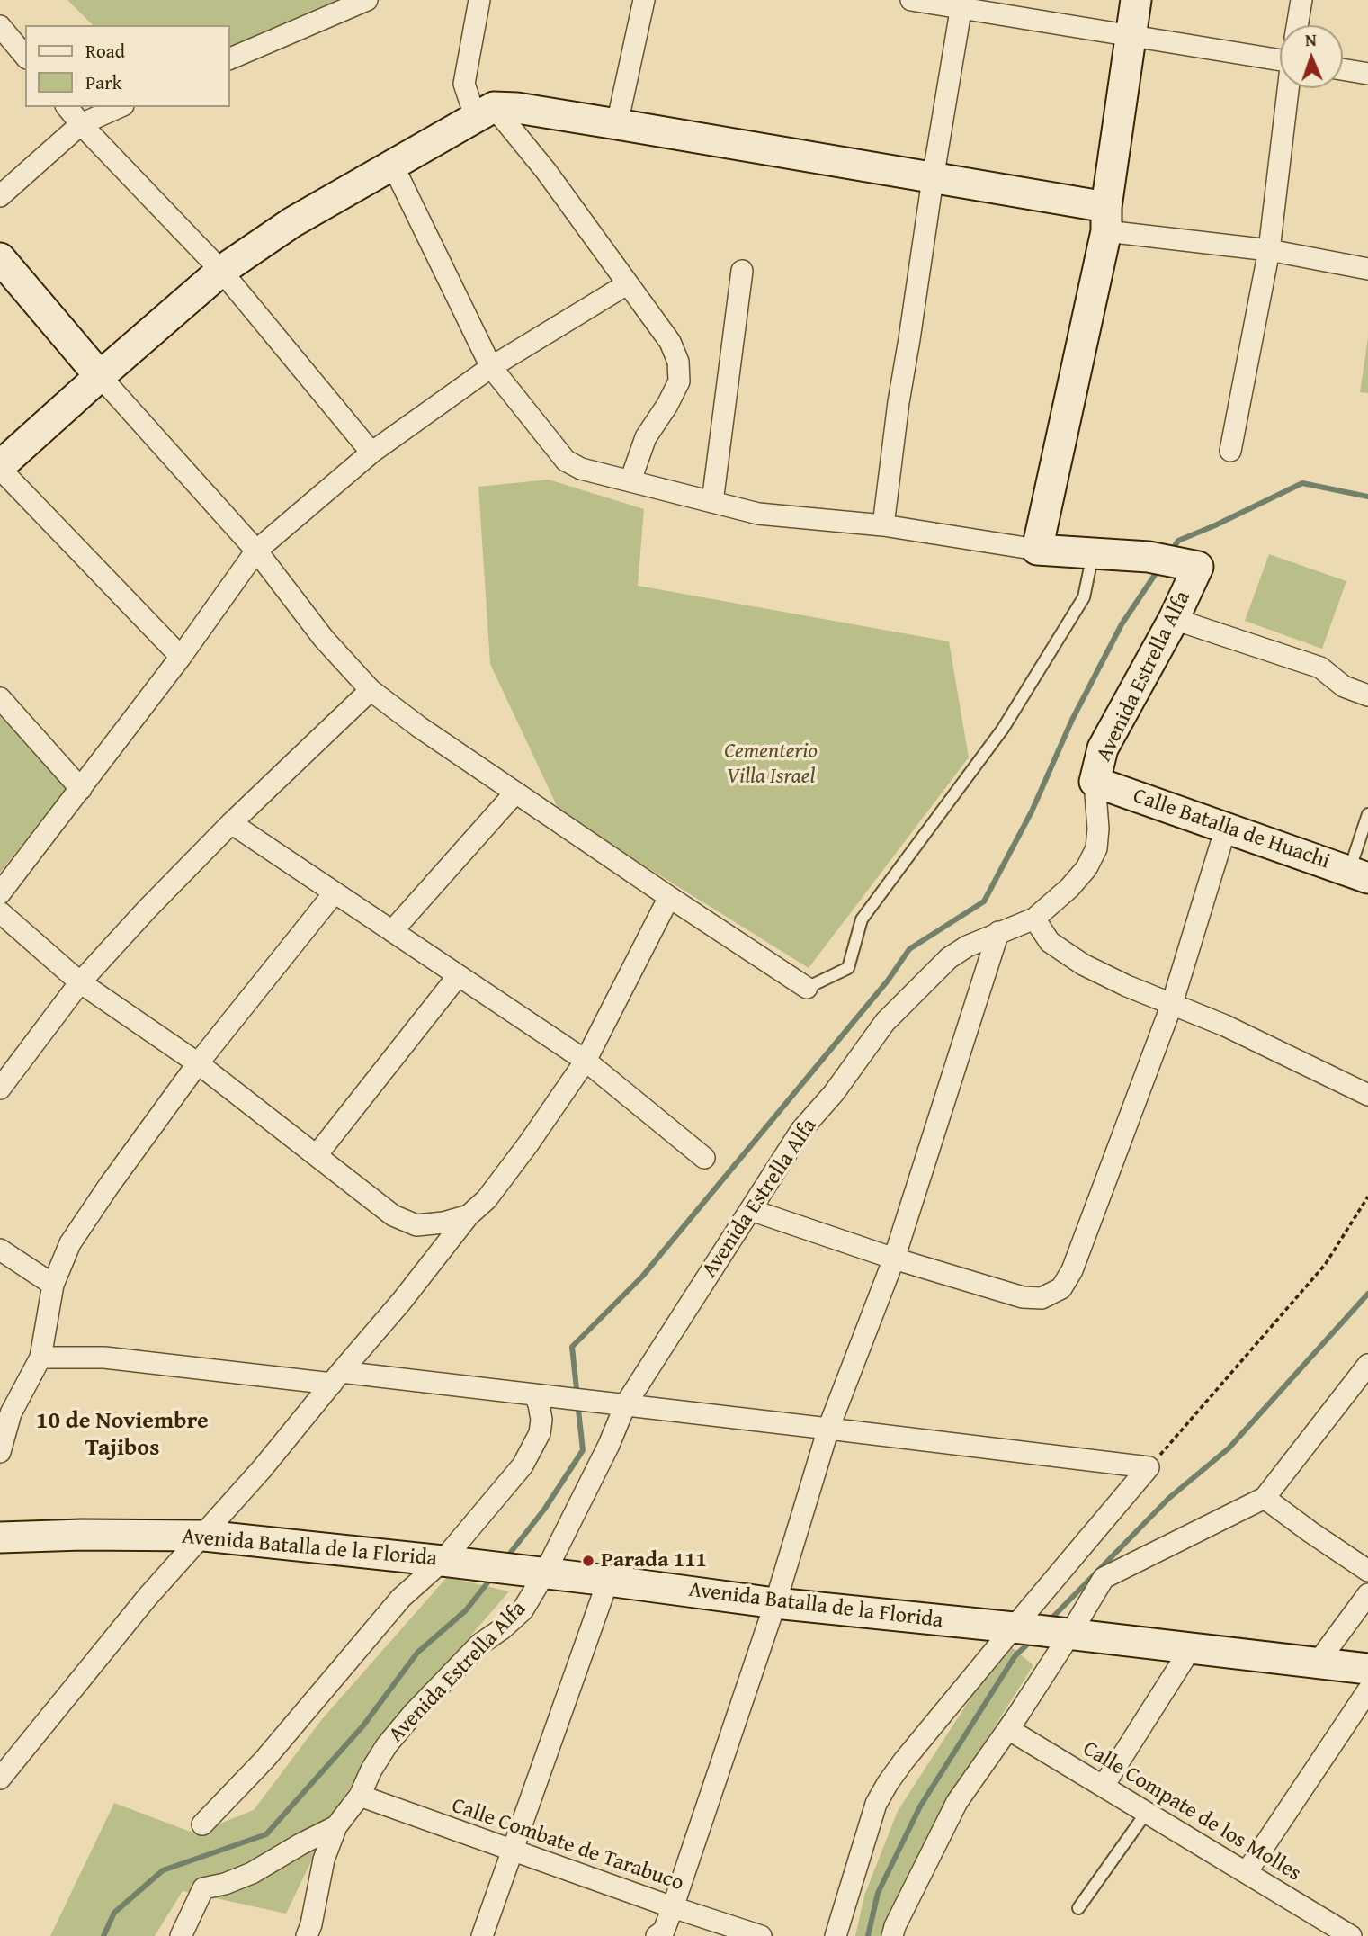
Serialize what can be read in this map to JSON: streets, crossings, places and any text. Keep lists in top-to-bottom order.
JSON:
{
  "streets": {
    "street": [
      "Avenida Estrella Alfa",
      "Calle Batalla de Huachi",
      "Avenida Batalla de la Florida",
      "Calle Compate de los Molles",
      "Calle Combate de Tarabuco"
    ]
  },
  "crossings": [
    ["Avenida Estrella Alfa", "Calle Batalla de Huachi"],
    ["Avenida Estrella Alfa", "Avenida Batalla de la Florida"],
    ["Avenida Estrella Alfa", "Calle Combate de Tarabuco"]
  ],
  "districts": ["10 de Noviembre Tajibos"],
  "parks": ["Cementerio Villa Israel"],
  "places": ["Parada 111"],
  "legend": ["Road", "Park"],
  "north": "top"
}
